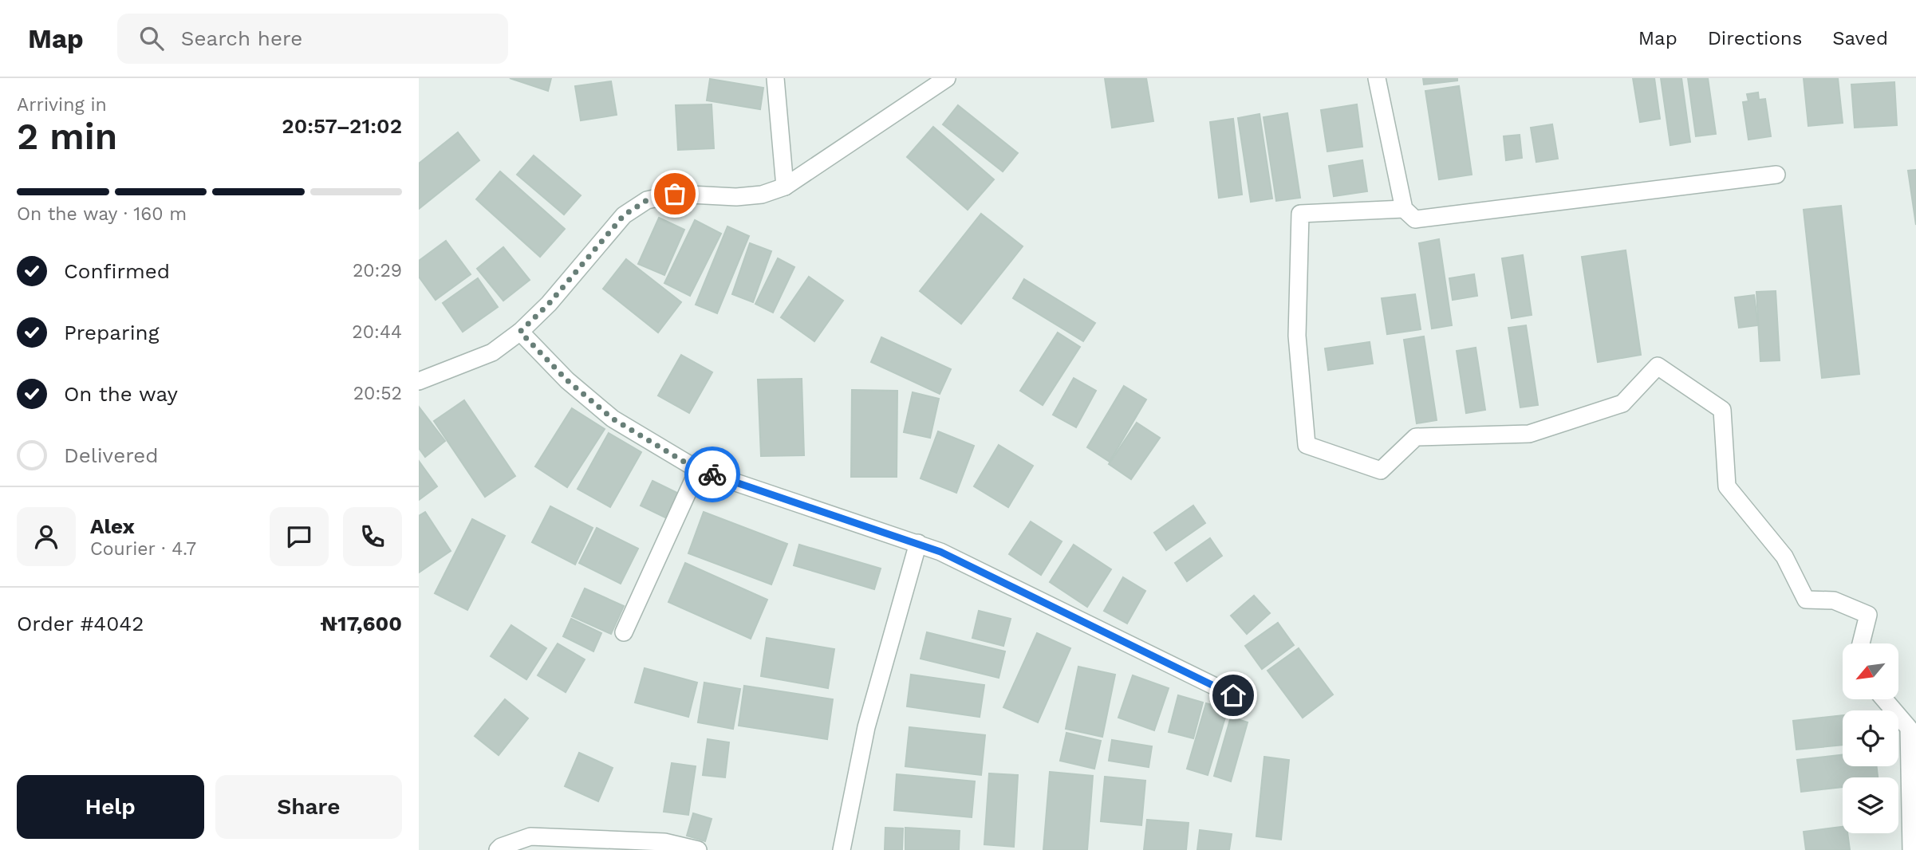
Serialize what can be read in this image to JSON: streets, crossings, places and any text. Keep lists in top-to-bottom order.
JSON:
{
  "north": "bottom left",
  "page": {
    "header": "Map",
    "search": "Search here",
    "nav": ["Map", "Directions", "Saved"],
    "heading": ["2 min", "Arriving in", "20:57–21:02"],
    "panel": [
      "Alex",
      "Courier · 4.7",
      "Order #4042",
      "₦17,600"
    ],
    "bar": "On the way · 160 m",
    "list": [
      ["Confirmed", "20:29"],
      ["Preparing", "20:44"],
      ["On the way", "20:52"],
      "Delivered"
    ],
    "buttons": ["Help", "Share"]
  }
}
